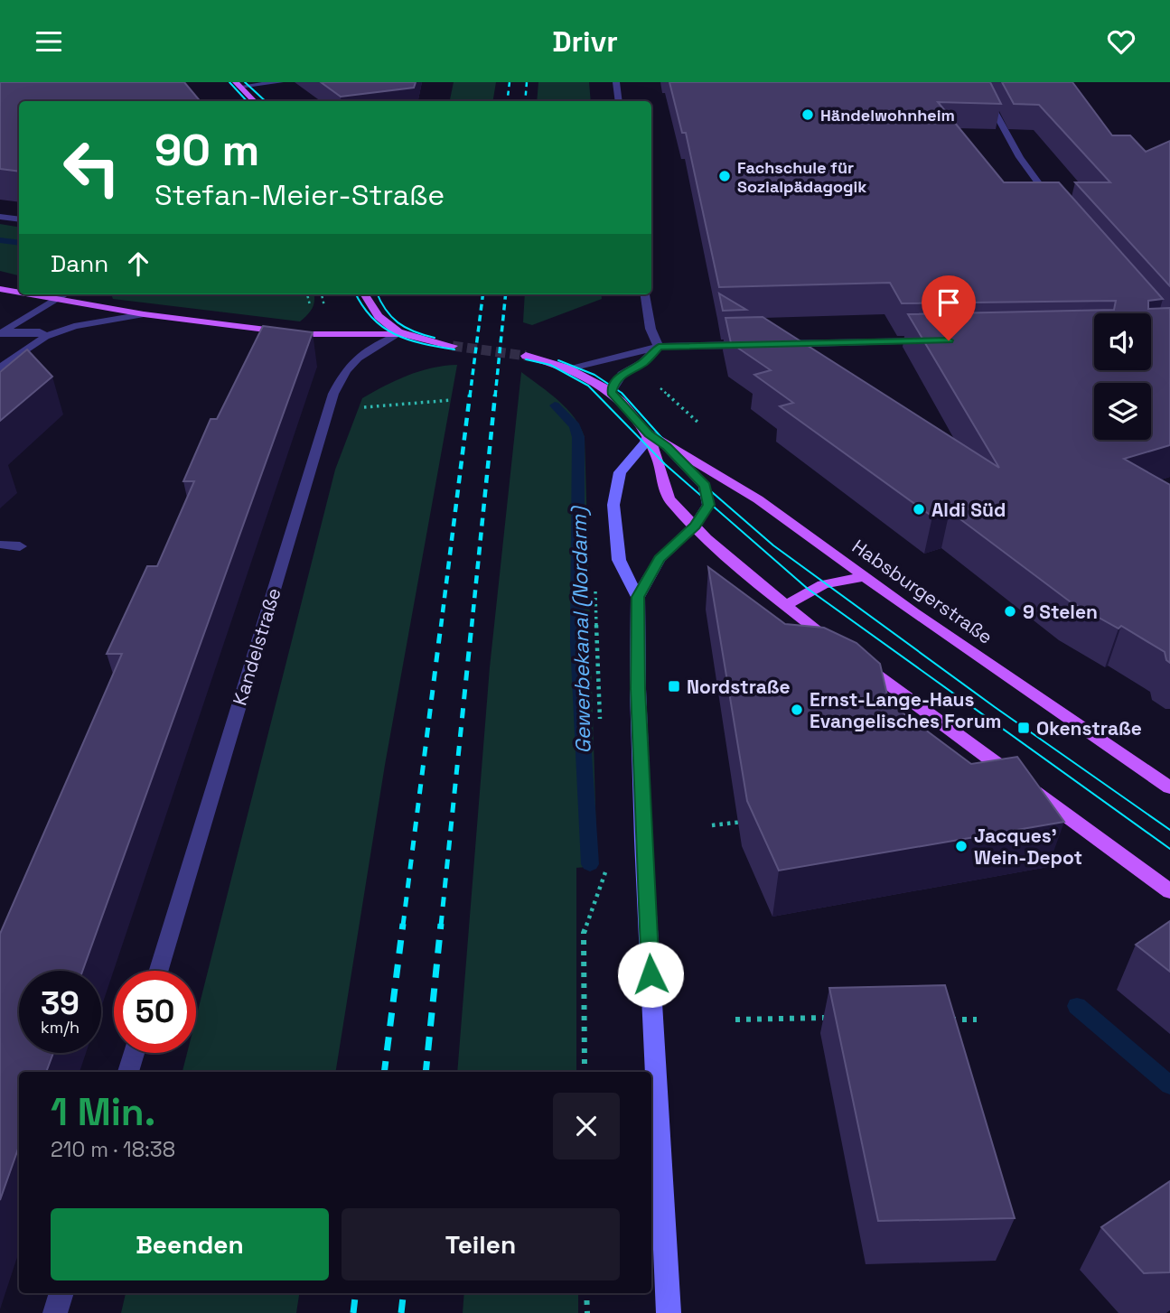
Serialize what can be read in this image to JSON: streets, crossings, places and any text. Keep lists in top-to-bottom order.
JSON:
{
  "streets": {
    "main road": ["Habsburgerstraße"],
    "street": ["Kandelstraße"]
  },
  "water": ["Gewerbekanal (Nordarm)"],
  "places": {
    "other": [
      "Händelwohnheim",
      "Fachschule für Sozialpädagogik",
      "Aldi Süd",
      "9 Stelen",
      "Ernst-Lange-Haus Evangelisches Forum",
      "Jacques' Wein-Depot"
    ],
    "transit": ["Nordstraße", "Okenstraße"]
  },
  "page": {
    "header": "Drivr",
    "turn": ["90 m", "Stefan-Meier-Straße"],
    "then": "Dann",
    "speed": "39 km/h",
    "limit": "50",
    "heading": ["1 Min.", "210 m · 18:38"],
    "buttons": ["Beenden", "Teilen"]
  }
}
